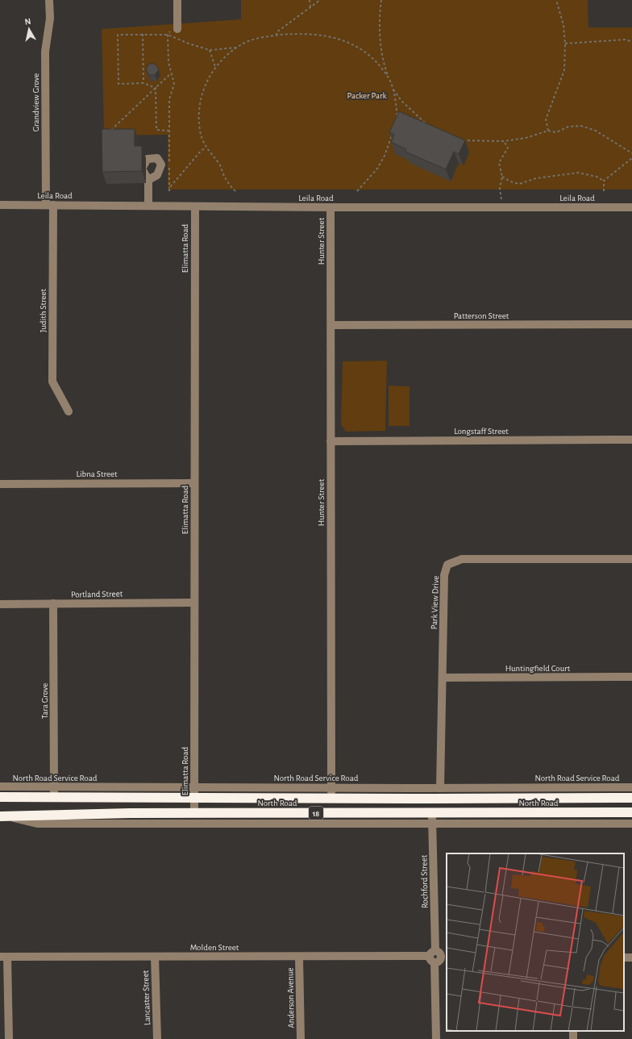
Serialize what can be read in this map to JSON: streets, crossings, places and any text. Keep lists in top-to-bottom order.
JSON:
{
  "streets": {
    "highway": ["North Road", "18"],
    "street": [
      "Grandview Grove",
      "Leila Road",
      "Hunter Street",
      "Elimatta Road",
      "Judith Street",
      "Patterson Street",
      "Longstaff Street",
      "Libna Street",
      "Portland Street",
      "Park View Drive",
      "Huntingfield Court",
      "Tara Grove",
      "North Road Service Road",
      "Rochford Street",
      "Molden Street",
      "Lancaster Street",
      "Anderson Avenue"
    ]
  },
  "crossings": [
    ["Grandview Grove", "Leila Road"],
    ["Grandview Grove", "Judith Street"],
    ["Leila Road", "Hunter Street"],
    ["Leila Road", "Elimatta Road"],
    ["Leila Road", "Judith Street"],
    ["Hunter Street", "Patterson Street"],
    ["Hunter Street", "Longstaff Street"],
    ["Hunter Street", "North Road Service Road"],
    ["Hunter Street", "North Road"],
    ["Elimatta Road", "Libna Street"],
    ["Elimatta Road", "Portland Street"],
    ["Elimatta Road", "North Road Service Road"],
    ["Elimatta Road", "North Road"],
    ["Portland Street", "Tara Grove"],
    ["Park View Drive", "Huntingfield Court"],
    ["Park View Drive", "North Road Service Road"],
    ["Tara Grove", "North Road Service Road"],
    ["Tara Grove", "North Road"],
    ["North Road", "Rochford Street"],
    ["Rochford Street", "Molden Street"],
    ["Molden Street", "Lancaster Street"],
    ["Molden Street", "Anderson Avenue"]
  ],
  "parks": ["Packer Park"],
  "north": "top"
}
